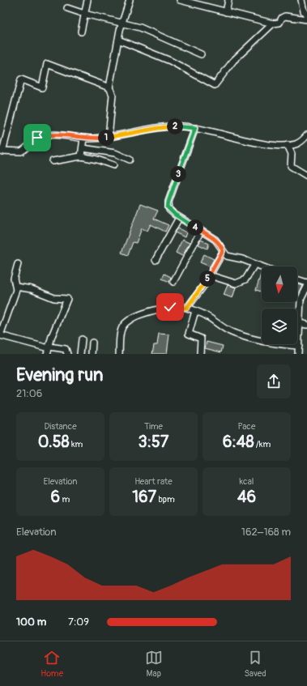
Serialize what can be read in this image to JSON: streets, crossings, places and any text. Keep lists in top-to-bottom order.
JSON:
{
  "north": "bottom",
  "page": {
    "pins": [
      "2",
      "1",
      "3",
      "4",
      "5"
    ],
    "heading": ["Evening run", "21:06"],
    "stats": [
      ["Distance", "0.58 km"],
      ["Time", "3:57"],
      ["Pace", "6:48 /km"],
      ["Elevation", "6 m"],
      ["Heart rate", "167 bpm"],
      ["kcal", "46"]
    ],
    "chart": ["Elevation", "162–168 m"],
    "list": [
      {
        "name": "100 m",
        "note": "7:09"
      }
    ],
    "tabs": ["Home", "Map", "Saved"]
  }
}
